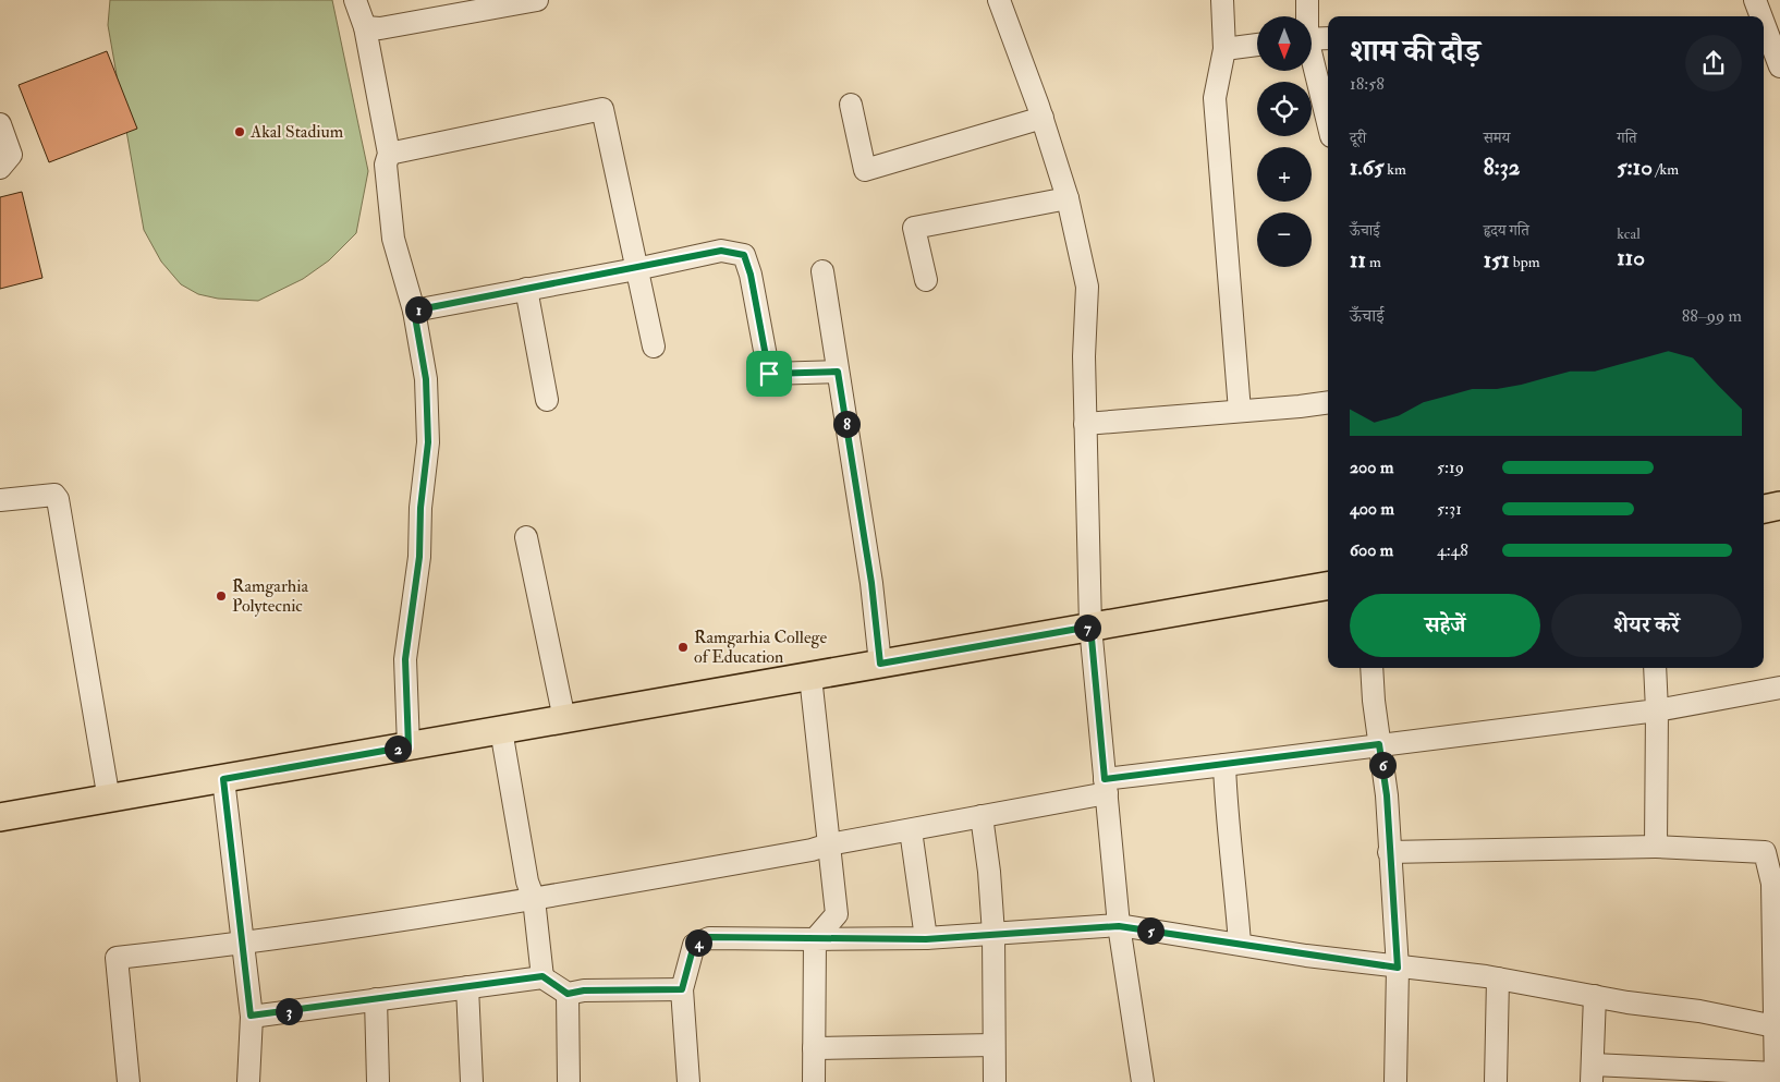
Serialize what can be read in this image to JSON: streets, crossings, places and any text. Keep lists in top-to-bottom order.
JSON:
{
  "places": ["Akal Stadium", "Ramgarhia Polytecnic", "Ramgarhia College of Education"],
  "north": "bottom",
  "page": {
    "map_buttons": ["+", "−"],
    "heading": ["शाम की दौड़", "18:58"],
    "stats": [
      ["दूरी", "1.65 km"],
      ["समय", "8:32"],
      ["गति", "5:10 /km"],
      ["ऊँचाई", "11 m"],
      ["हृदय गति", "151 bpm"],
      ["kcal", "110"]
    ],
    "chart": ["ऊँचाई", "88–99 m"],
    "pins": [
      "1",
      "8",
      "7",
      "2",
      "6",
      "5",
      "4",
      "3"
    ],
    "list": [
      {
        "name": "200 m",
        "note": "5:19"
      },
      {
        "name": "400 m",
        "note": "5:31"
      },
      {
        "name": "600 m",
        "note": "4:48"
      }
    ],
    "buttons": ["सहेजें", "शेयर करें"]
  }
}
